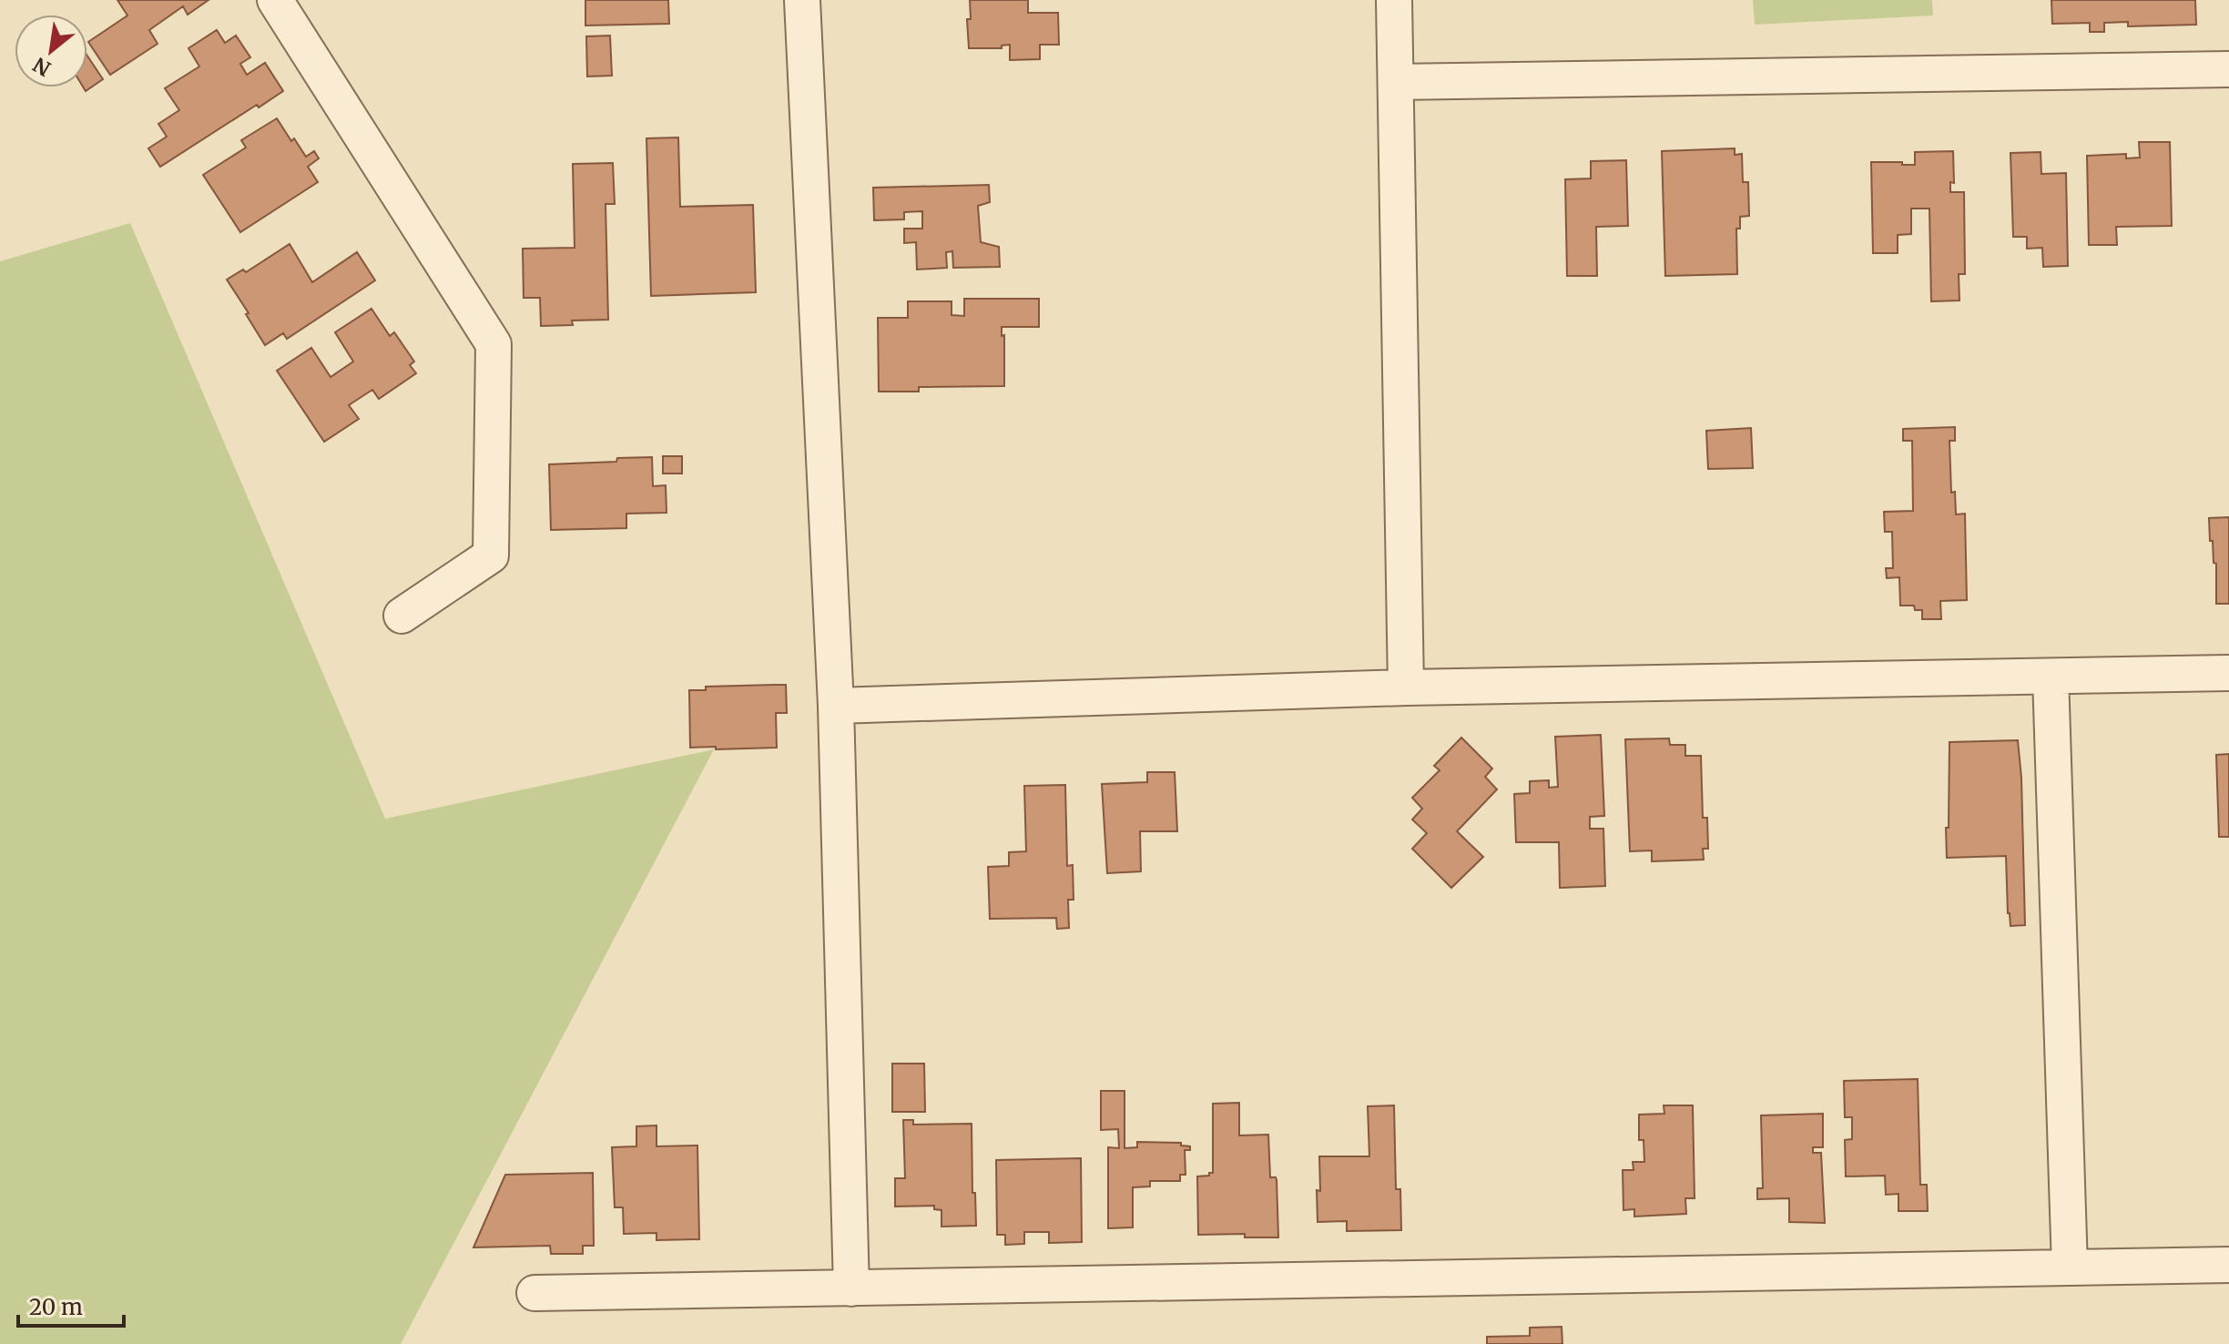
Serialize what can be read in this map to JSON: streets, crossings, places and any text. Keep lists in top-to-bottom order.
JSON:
{
  "scale_bar": "20 m",
  "north": "bottom left"
}
